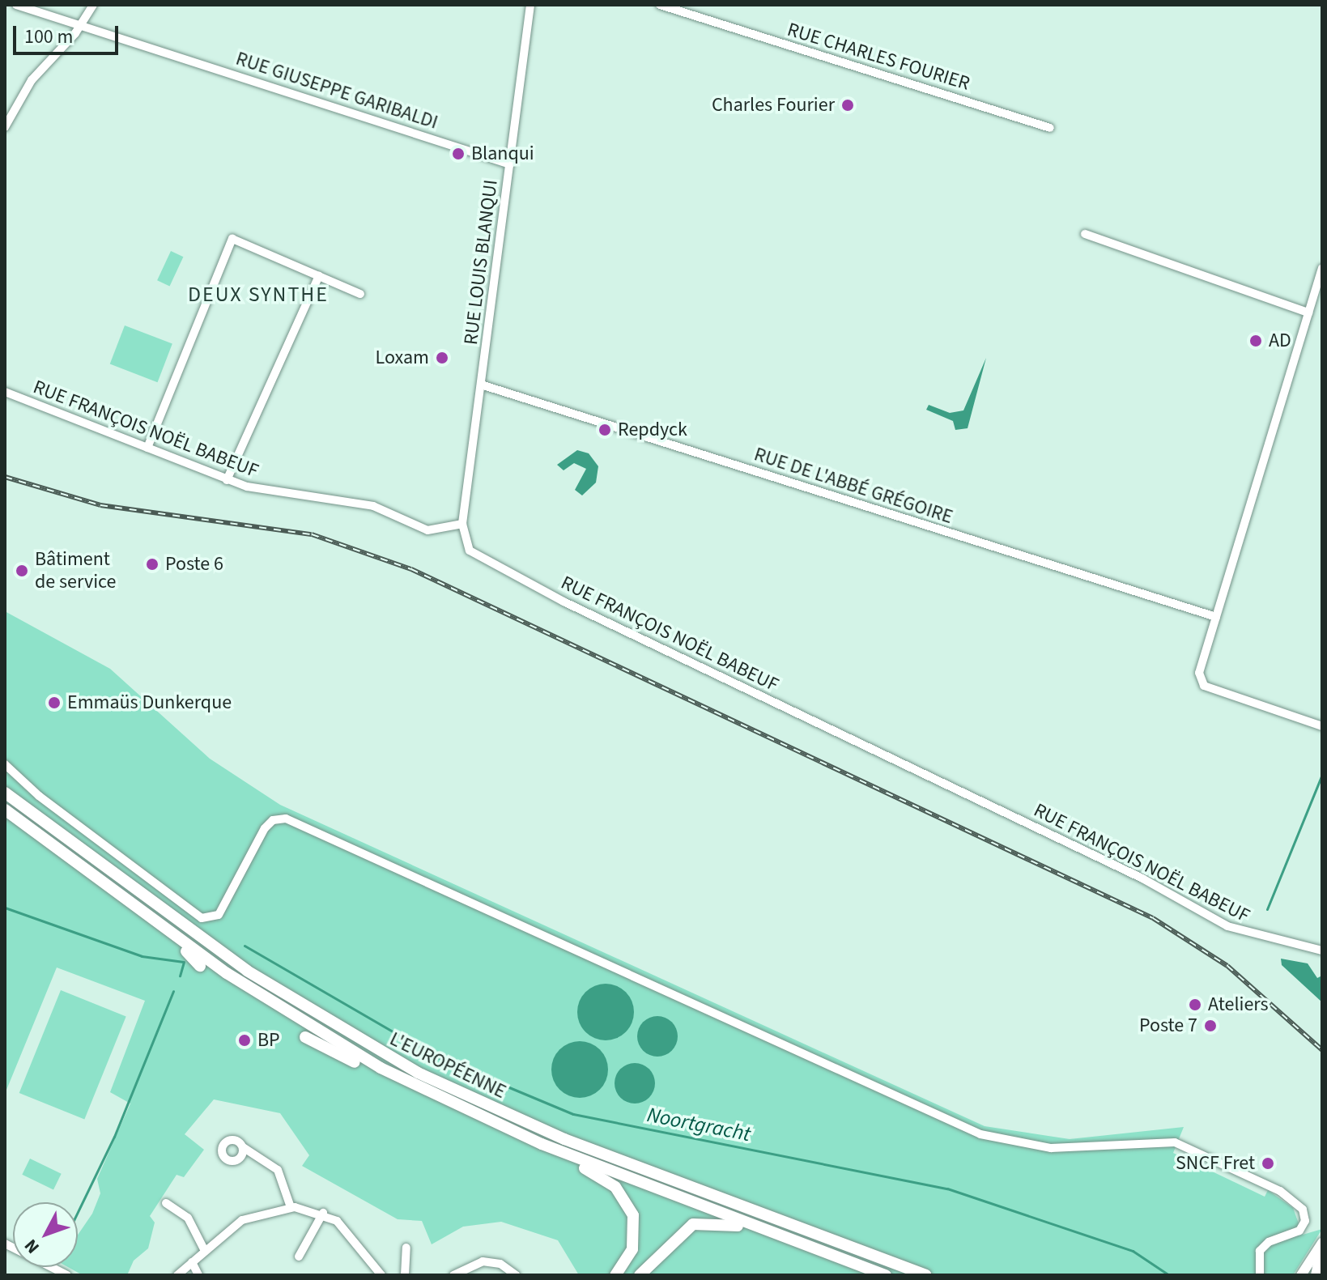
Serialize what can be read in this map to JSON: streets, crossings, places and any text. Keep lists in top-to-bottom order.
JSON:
{
  "streets": {
    "highway": ["L'EUROPÉENNE"],
    "street": [
      "RUE CHARLES FOURIER",
      "RUE GIUSEPPE GARIBALDI",
      "RUE LOUIS BLANQUI",
      "RUE FRANÇOIS NOËL BABEUF",
      "RUE DE L'ABBÉ GRÉGOIRE"
    ]
  },
  "crossings": [
    ["RUE GIUSEPPE GARIBALDI", "RUE LOUIS BLANQUI"],
    ["RUE LOUIS BLANQUI", "RUE FRANÇOIS NOËL BABEUF"],
    ["RUE LOUIS BLANQUI", "RUE DE L'ABBÉ GRÉGOIRE"]
  ],
  "districts": ["DEUX SYNTHE"],
  "water": ["Noortgracht"],
  "places": [
    "Charles Fourier",
    "Blanqui",
    "AD",
    "Loxam",
    "Repdyck",
    "Poste 6",
    "Bâtiment de service",
    "Emmaüs Dunkerque",
    "Ateliers",
    "Poste 7",
    "BP",
    "SNCF Fret"
  ],
  "scale_bar": "100 m",
  "north": "bottom left"
}
